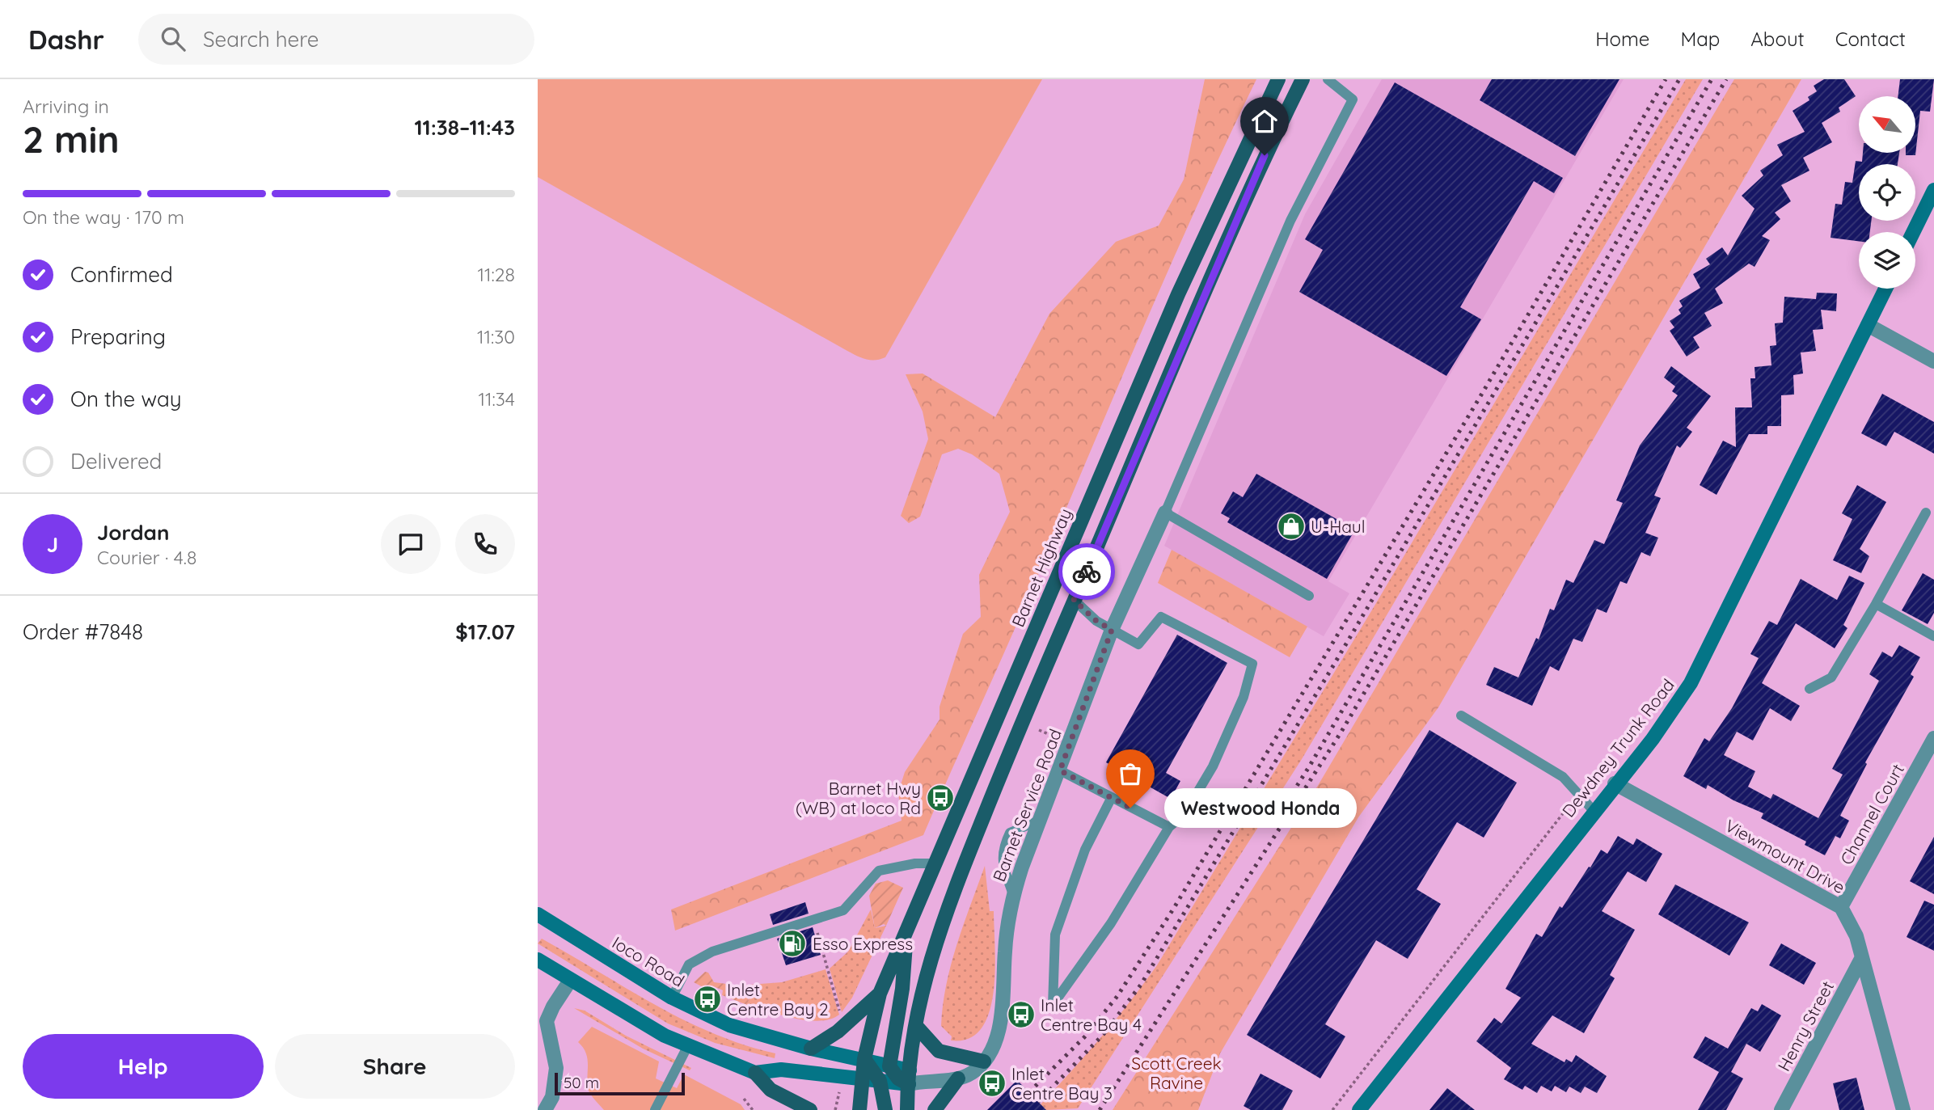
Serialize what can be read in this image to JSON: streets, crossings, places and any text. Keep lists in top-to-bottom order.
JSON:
{
  "streets": {
    "main road": ["Barnet Highway", "Dewdney Trunk Road", "Ioco Road"],
    "street": [
      "Barnet Service Road",
      "Channel Court",
      "Viewmount Drive",
      "Henry Street"
    ]
  },
  "crossings": [
    ["Barnet Highway", "Ioco Road"],
    ["Dewdney Trunk Road", "Viewmount Drive"],
    ["Channel Court", "Viewmount Drive"],
    ["Viewmount Drive", "Henry Street"]
  ],
  "parks": ["Scott Creek Ravine"],
  "places": {
    "shop": ["U-Haul"],
    "bus stop": [
      "Barnet Hwy (WB) at Ioco Rd",
      "Inlet Centre Bay 2",
      "Inlet Centre Bay 4",
      "Inlet Centre Bay 3"
    ],
    "other": ["Westwood Honda"],
    "fuel station": ["Esso Express"]
  },
  "scale_bar": "50 m",
  "north": "top left",
  "page": {
    "header": "Dashr",
    "search": "Search here",
    "nav": [
      "Home",
      "Map",
      "About",
      "Contact"
    ],
    "heading": ["2 min", "Arriving in", "11:38–11:43"],
    "panel": [
      "Jordan",
      "Courier · 4.8",
      "Order #7848",
      "$17.07"
    ],
    "bar": "On the way · 170 m",
    "list": [
      ["Confirmed", "11:28"],
      ["Preparing", "11:30"],
      ["On the way", "11:34"],
      "Delivered"
    ],
    "round": "J",
    "bubble": "Westwood Honda",
    "buttons": ["Help", "Share"],
    "scale": "50 m"
  }
}
